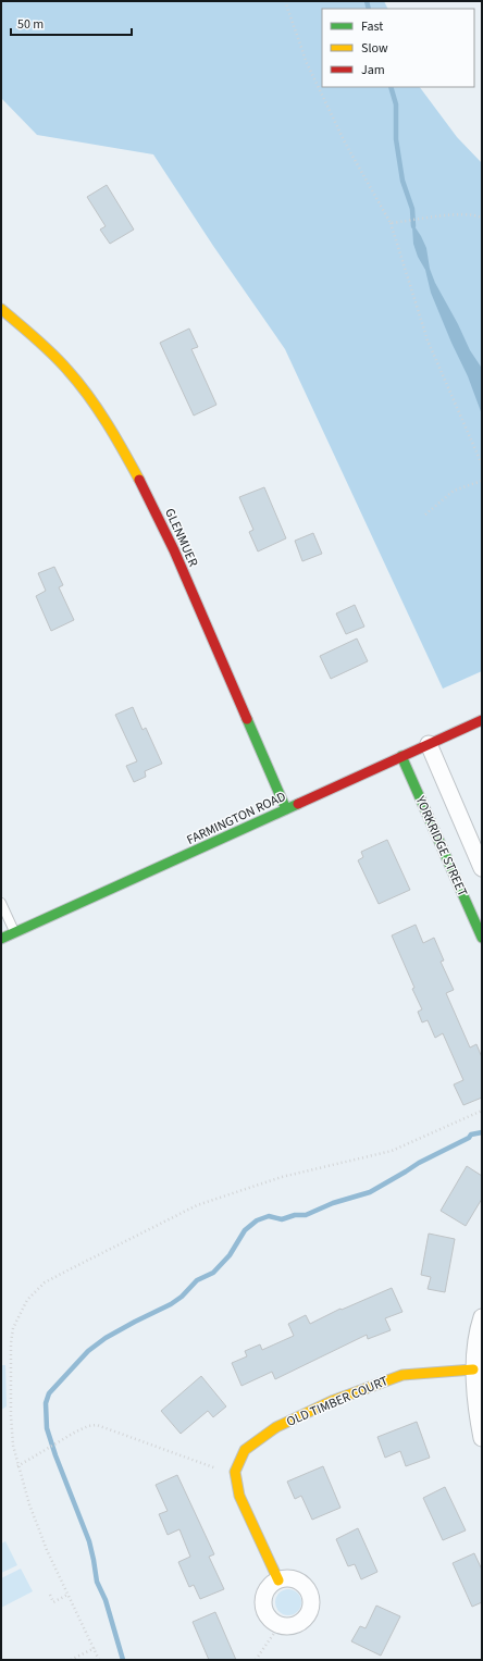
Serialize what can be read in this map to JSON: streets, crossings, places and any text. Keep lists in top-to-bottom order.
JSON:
{
  "streets": {
    "street": [
      "GLENMUER",
      "FARMINGTON ROAD",
      "YORKRIDGE STREET",
      "OLD TIMBER COURT"
    ]
  },
  "crossings": [
    ["GLENMUER", "FARMINGTON ROAD"],
    ["FARMINGTON ROAD", "YORKRIDGE STREET"]
  ],
  "legend": ["Fast", "Slow", "Jam"],
  "scale_bar": "50 m"
}
